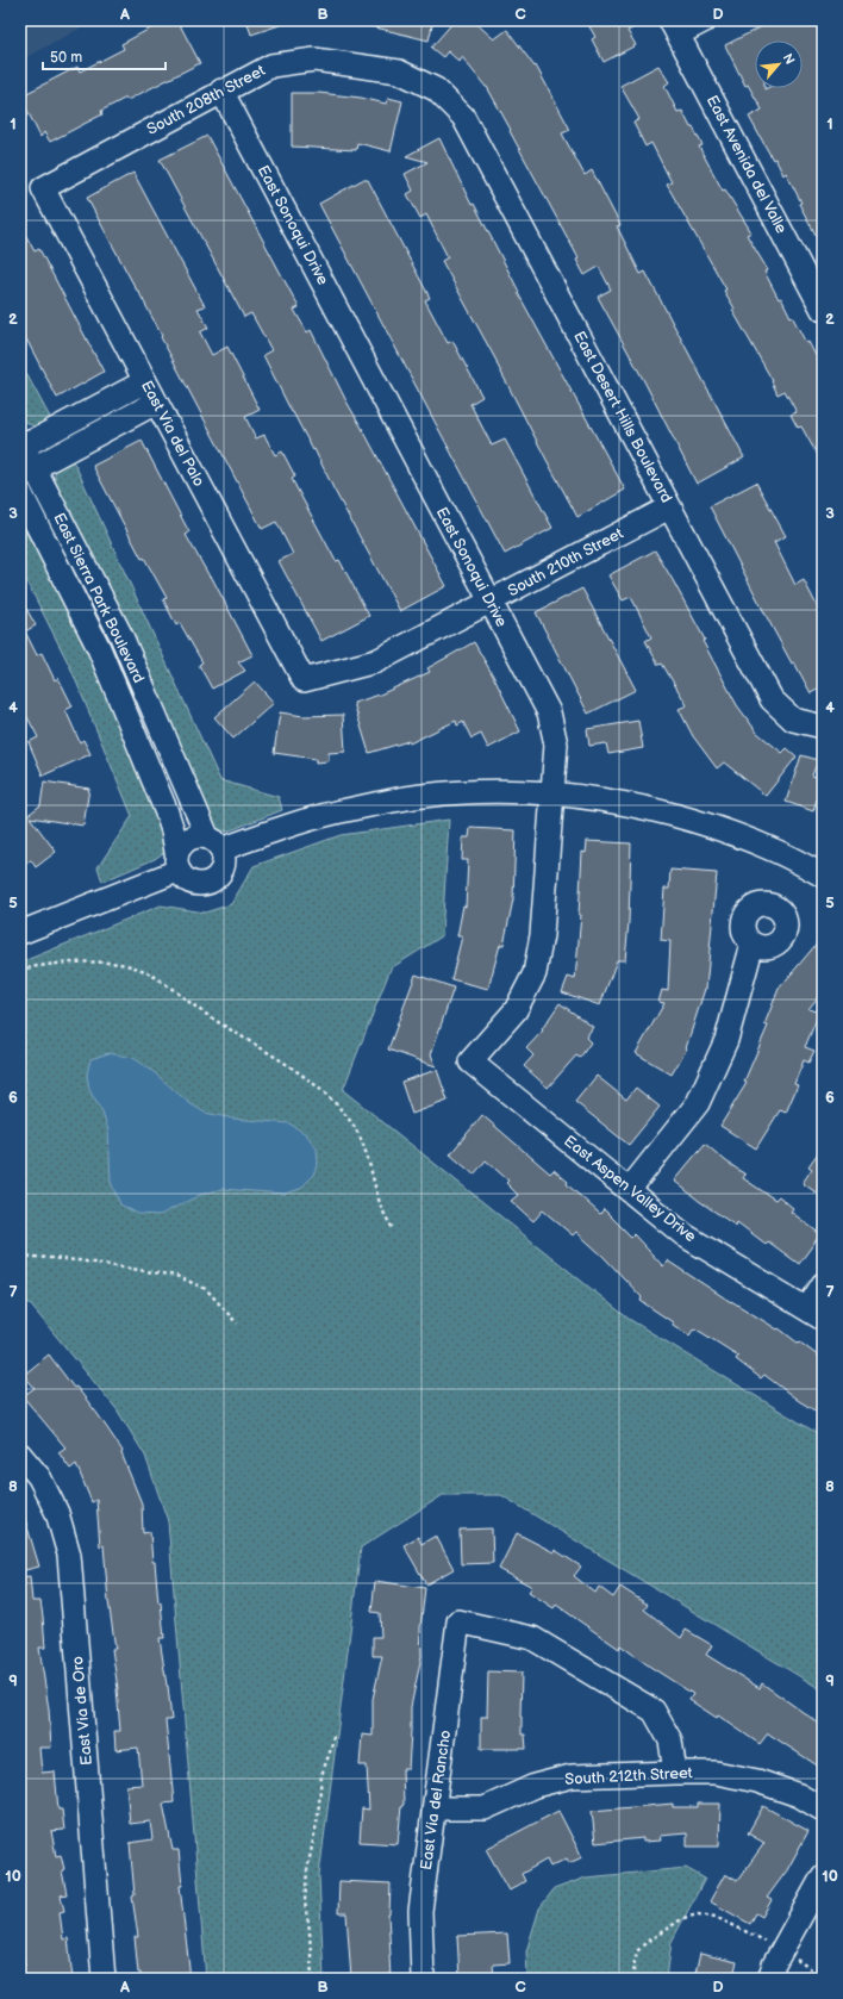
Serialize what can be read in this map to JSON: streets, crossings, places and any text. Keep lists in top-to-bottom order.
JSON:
{
  "streets": {
    "street": [
      "South 208th Street",
      "East Avenida del Valle",
      "East Sonoqui Drive",
      "East Desert Hills Boulevard",
      "East Via del Palo",
      "South 210th Street",
      "East Sierra Park Boulevard",
      "East Aspen Valley Drive",
      "East Via de Oro",
      "South 212th Street",
      "East Via del Rancho"
    ]
  },
  "crossings": [
    ["South 208th Street", "East Sonoqui Drive"],
    ["South 208th Street", "East Desert Hills Boulevard"],
    ["South 208th Street", "East Via del Palo"],
    ["East Sonoqui Drive", "South 210th Street"],
    ["East Sonoqui Drive", "East Aspen Valley Drive"],
    ["East Desert Hills Boulevard", "South 210th Street"],
    ["East Via del Palo", "South 210th Street"],
    ["South 212th Street", "East Via del Rancho"]
  ],
  "scale_bar": "50 m",
  "north": "top right",
  "grid": {
    "columns": [
      "A",
      "B",
      "C",
      "D"
    ],
    "rows": [
      "1",
      "2",
      "3",
      "4",
      "5",
      "6",
      "7",
      "8",
      "9",
      "10"
    ]
  }
}
